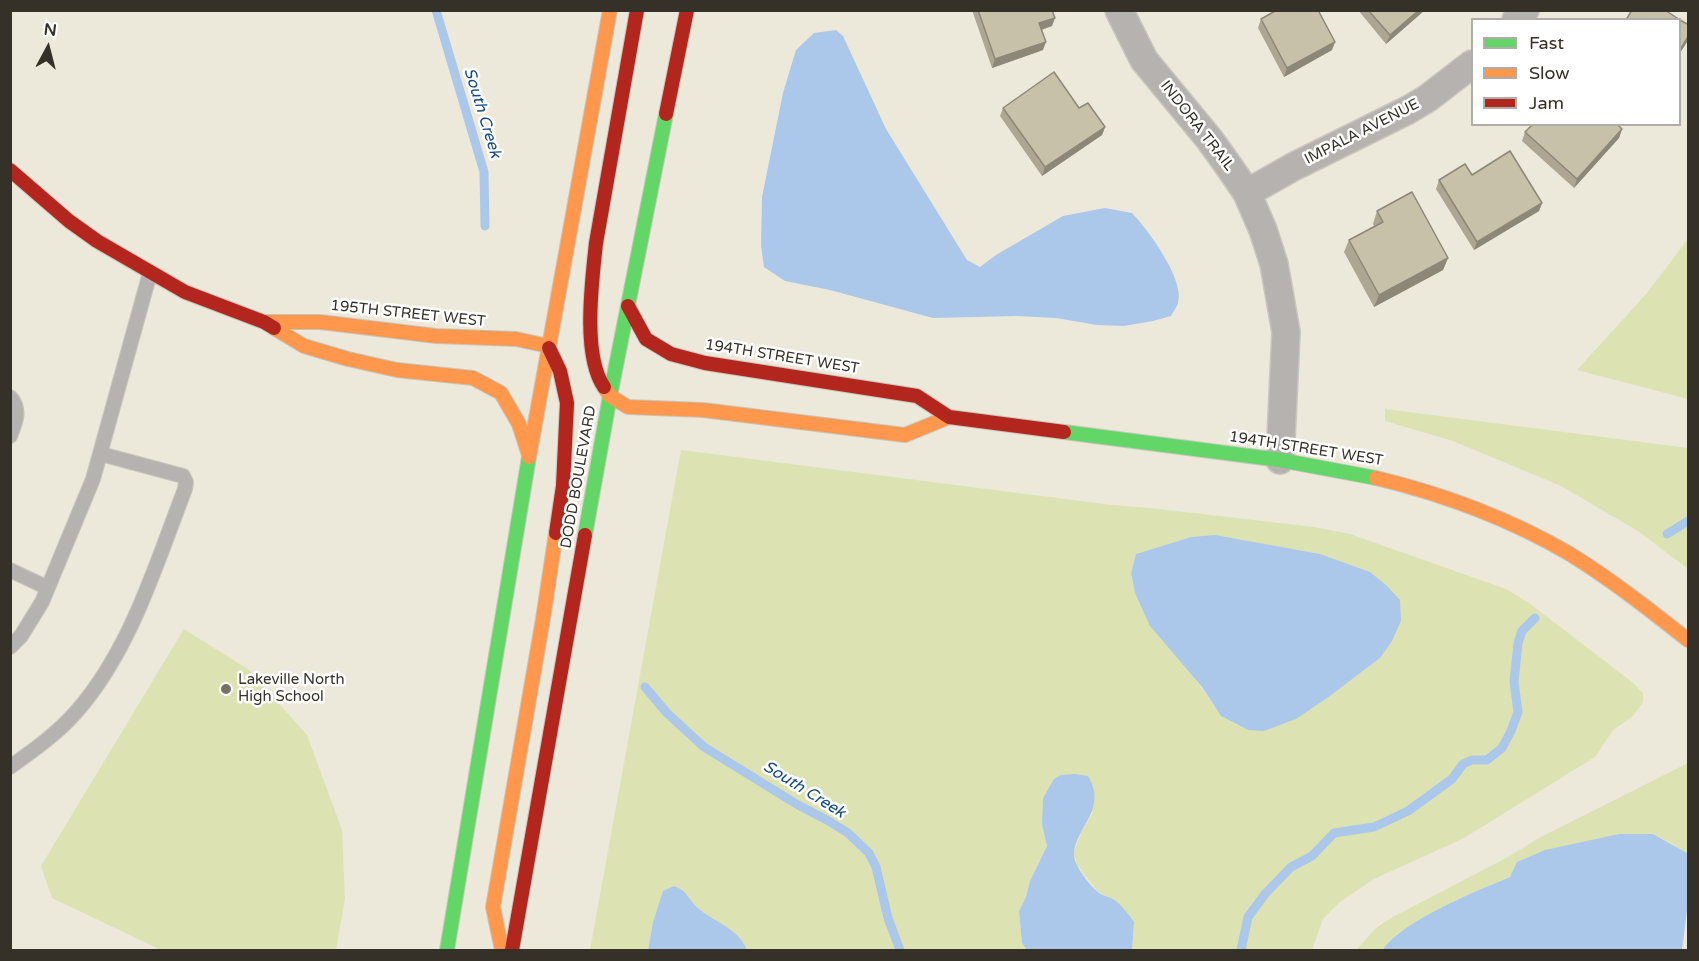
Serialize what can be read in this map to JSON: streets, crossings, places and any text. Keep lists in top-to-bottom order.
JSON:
{
  "streets": {
    "main road": ["195TH STREET WEST", "194TH STREET WEST", "DODD BOULEVARD"],
    "street": ["INDORA TRAIL", "IMPALA AVENUE"]
  },
  "crossings": [
    ["INDORA TRAIL", "IMPALA AVENUE"],
    ["INDORA TRAIL", "194TH STREET WEST"],
    ["194TH STREET WEST", "DODD BOULEVARD"]
  ],
  "water": ["South Creek"],
  "places": ["Lakeville North High School"],
  "legend": ["Fast", "Slow", "Jam"],
  "north": "top"
}
